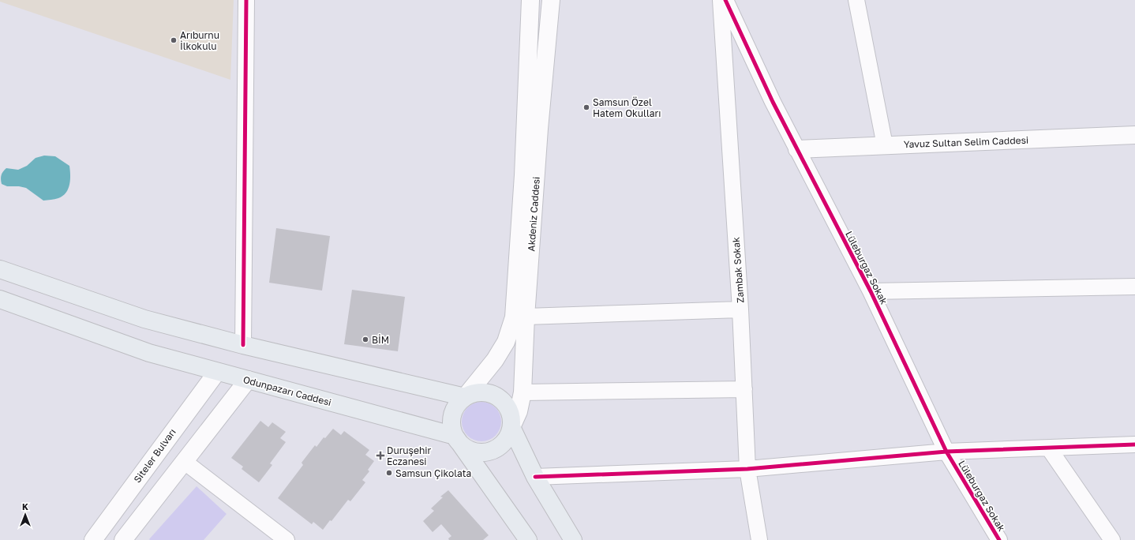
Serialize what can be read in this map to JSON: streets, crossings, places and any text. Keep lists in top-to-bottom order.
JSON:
{
  "streets": {
    "main road": [
      "Yavuz Sultan Selim Caddesi",
      "Akdeniz Caddesi",
      "Odunpazarı Caddesi",
      "Siteler Bulvarı"
    ],
    "street": ["Lüleburgaz Sokak", "Zambak Sokak"]
  },
  "crossings": [
    ["Yavuz Sultan Selim Caddesi", "Lüleburgaz Sokak"],
    ["Akdeniz Caddesi", "Odunpazarı Caddesi"],
    ["Odunpazarı Caddesi", "Siteler Bulvarı"]
  ],
  "places": {
    "other": [
      "Arıburnu İlkokulu",
      "Samsun Özel Hatem Okulları",
      "BİM",
      "Samsun Çikolata"
    ],
    "health": ["Duruşehir Eczanesi"]
  },
  "north": "top"
}
